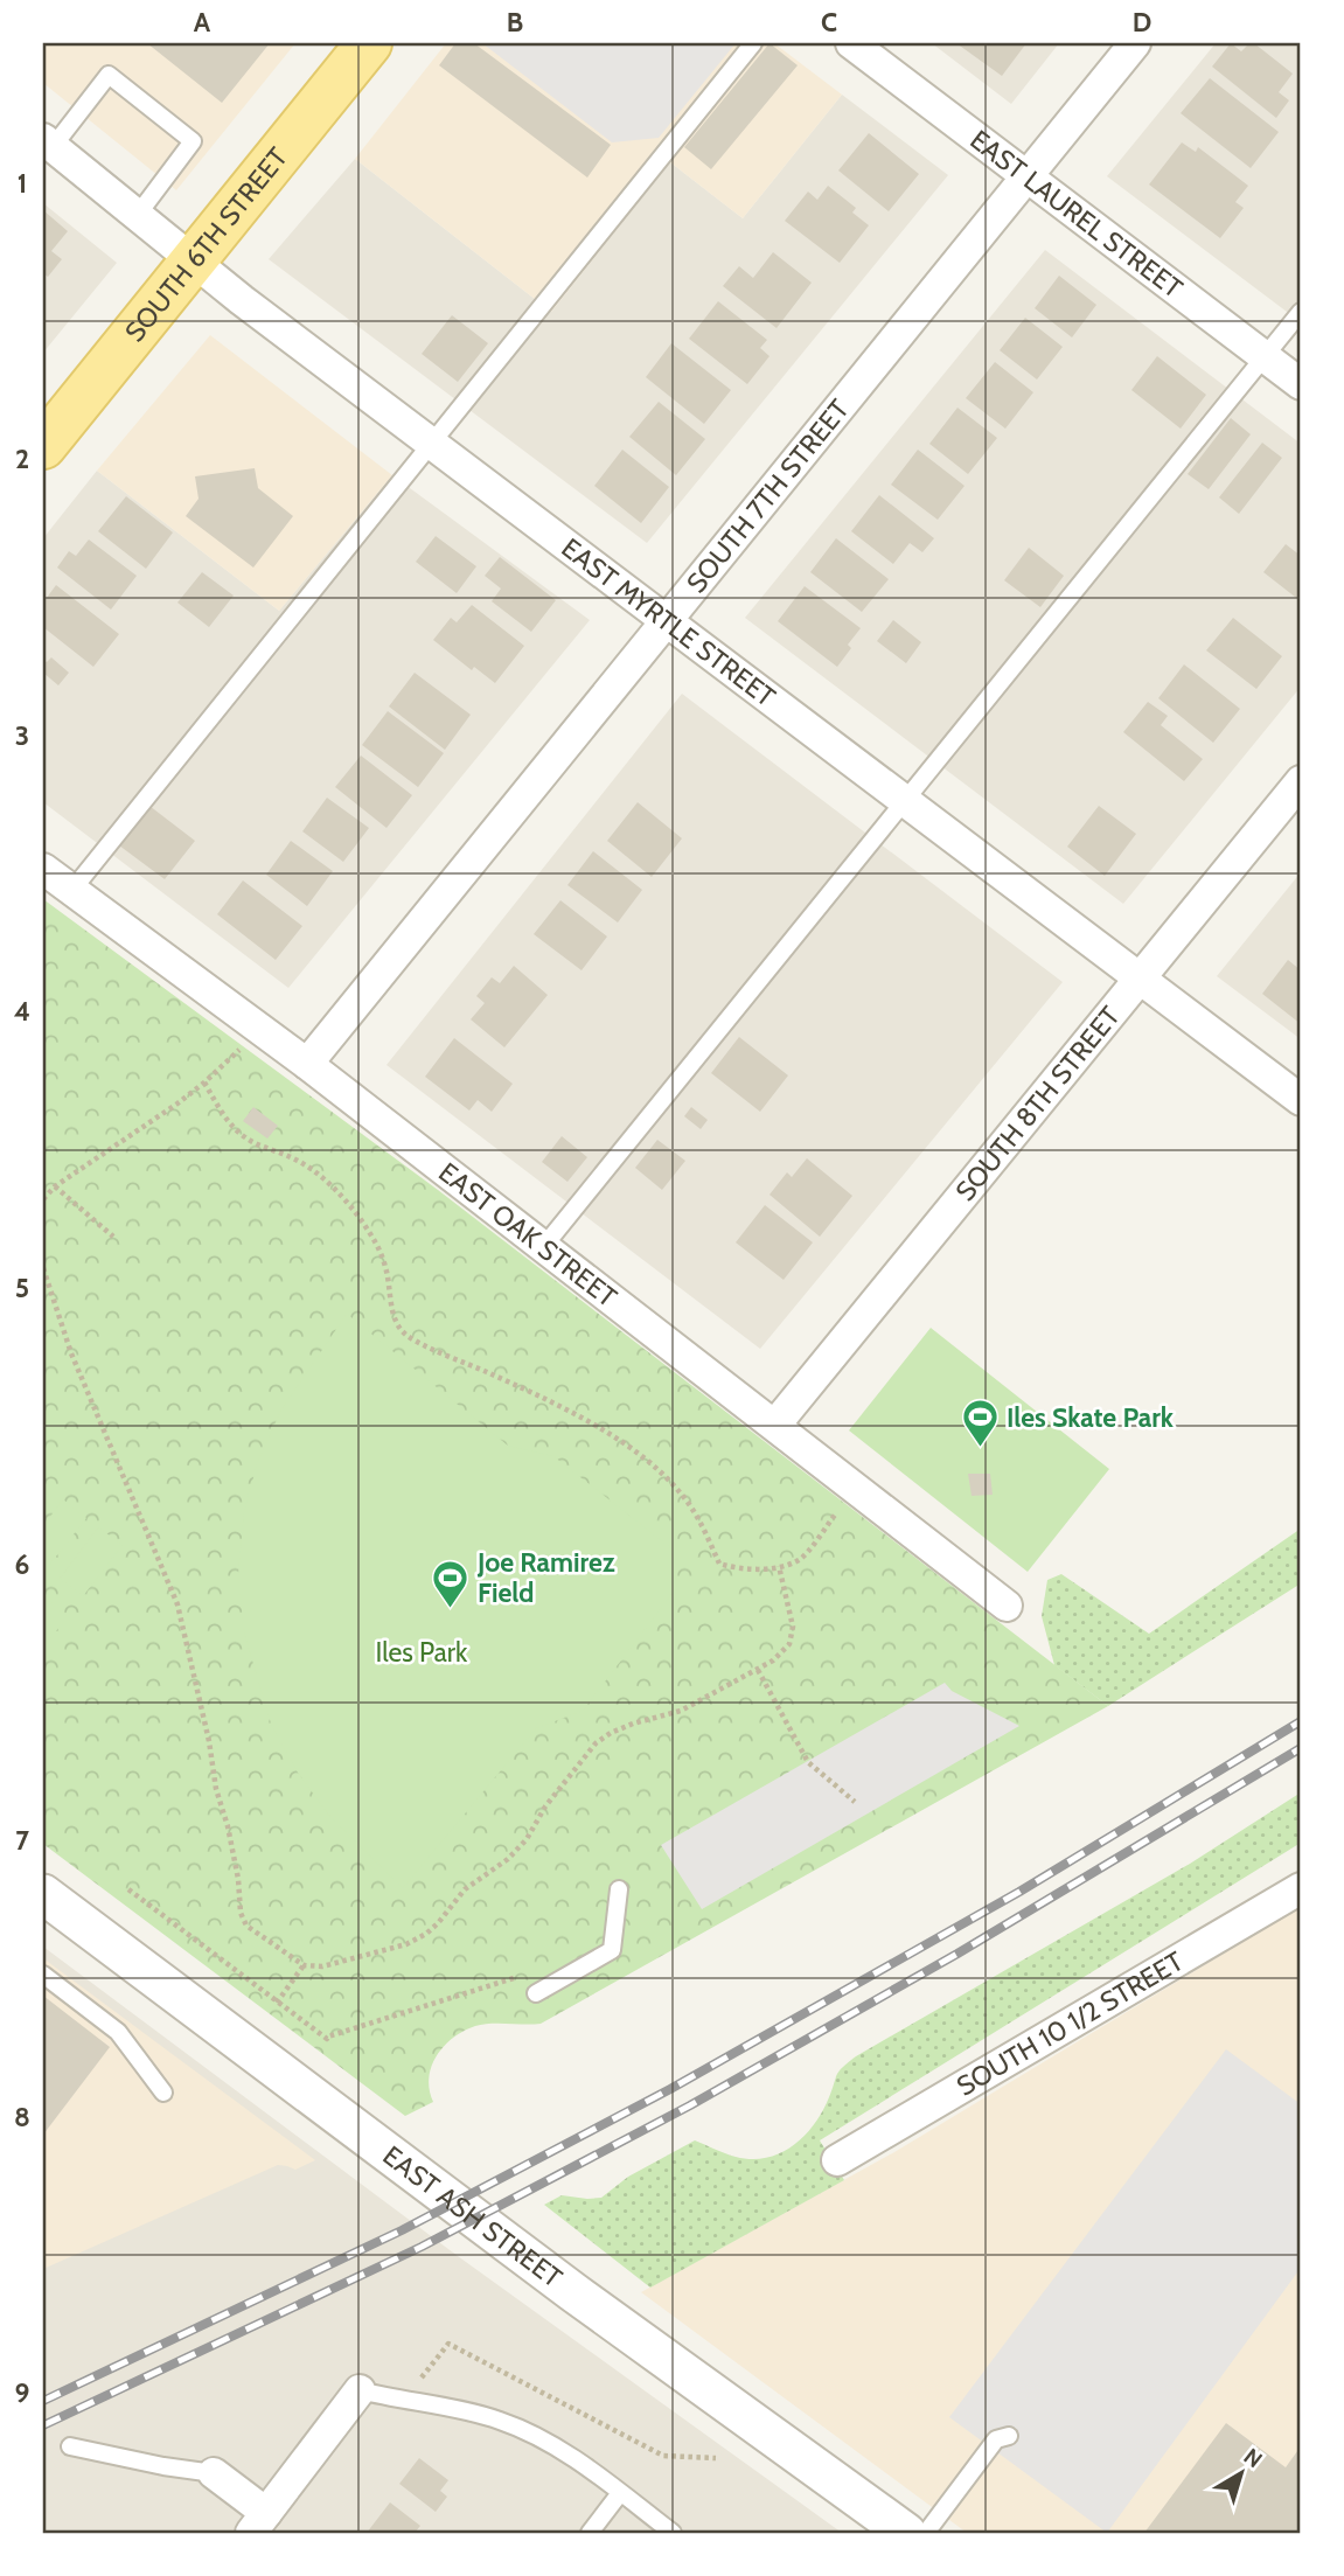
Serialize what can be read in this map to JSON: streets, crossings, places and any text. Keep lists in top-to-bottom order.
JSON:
{
  "streets": {
    "main road": ["SOUTH 6TH STREET"],
    "street": [
      "EAST LAUREL STREET",
      "SOUTH 7TH STREET",
      "EAST MYRTLE STREET",
      "SOUTH 8TH STREET",
      "EAST OAK STREET",
      "SOUTH 10 1/2 STREET",
      "EAST ASH STREET"
    ]
  },
  "crossings": [
    ["EAST LAUREL STREET", "SOUTH 7TH STREET"],
    ["SOUTH 6TH STREET", "EAST MYRTLE STREET"],
    ["SOUTH 7TH STREET", "EAST MYRTLE STREET"],
    ["SOUTH 7TH STREET", "EAST OAK STREET"],
    ["EAST MYRTLE STREET", "SOUTH 8TH STREET"],
    ["SOUTH 8TH STREET", "EAST OAK STREET"]
  ],
  "parks": ["Iles Park"],
  "places": {
    "sports": ["Iles Skate Park", "Joe Ramirez Field"]
  },
  "north": "top right",
  "grid": {
    "columns": [
      "A",
      "B",
      "C",
      "D"
    ],
    "rows": [
      "1",
      "2",
      "3",
      "4",
      "5",
      "6",
      "7",
      "8",
      "9"
    ]
  }
}
